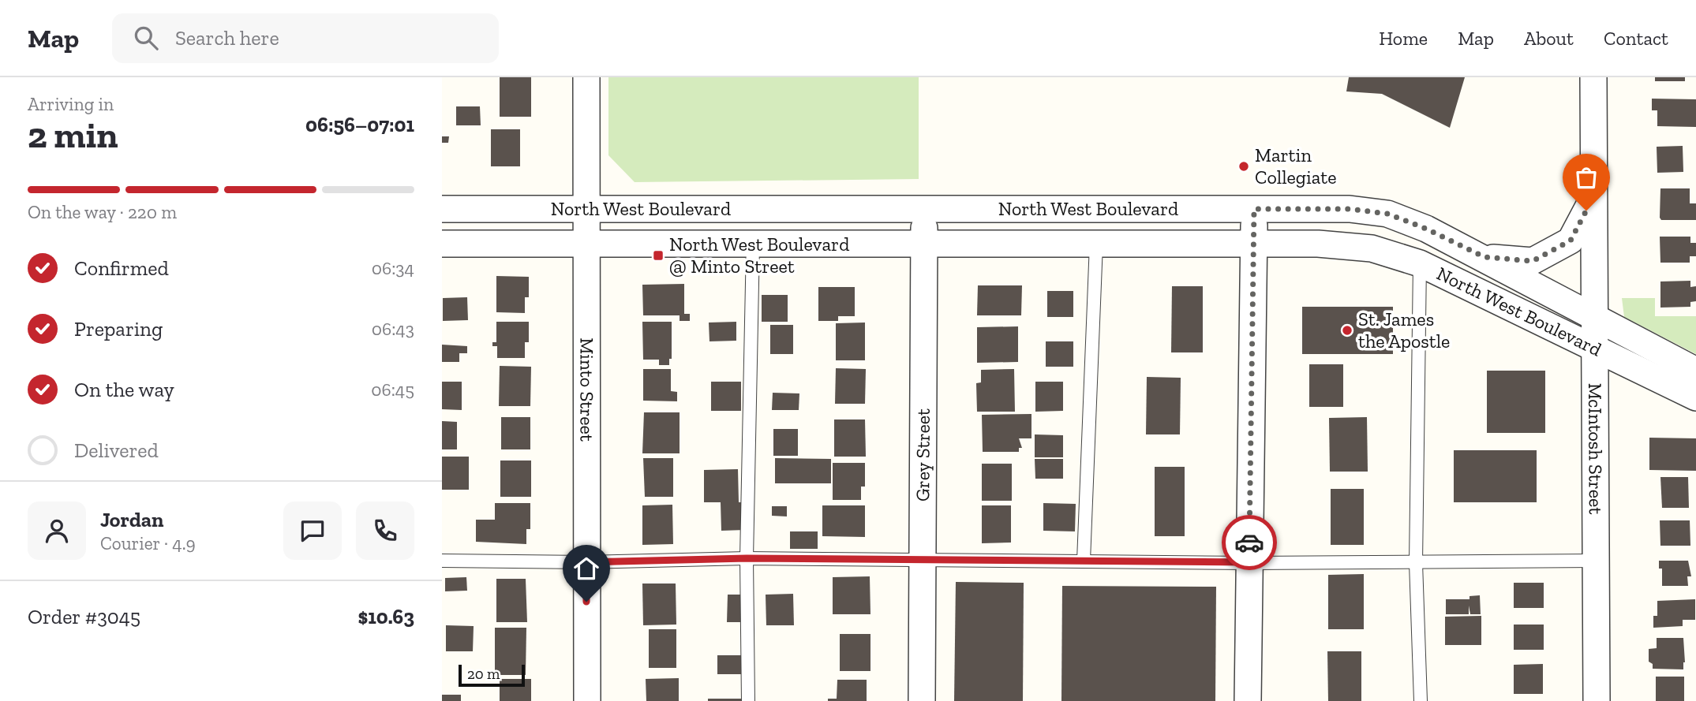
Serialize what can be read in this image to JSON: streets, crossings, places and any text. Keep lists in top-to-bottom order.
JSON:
{
  "streets": {
    "street": [
      "North West Boulevard",
      "Minto Street",
      "McIntosh Street",
      "Grey Street"
    ]
  },
  "crossings": [
    ["North West Boulevard", "Minto Street"],
    ["North West Boulevard", "McIntosh Street"],
    ["North West Boulevard", "Grey Street"]
  ],
  "places": {
    "other": ["Martin Collegiate", "St. James the Apostle"],
    "transit": ["North West Boulevard @ Minto Street"]
  },
  "scale_bar": "20 m",
  "page": {
    "header": "Map",
    "search": "Search here",
    "nav": [
      "Home",
      "Map",
      "About",
      "Contact"
    ],
    "heading": ["2 min", "Arriving in", "06:56–07:01"],
    "panel": [
      "Jordan",
      "Courier · 4.9",
      "Order #3045",
      "$10.63"
    ],
    "bar": "On the way · 220 m",
    "list": [
      ["Confirmed", "06:34"],
      ["Preparing", "06:43"],
      ["On the way", "06:45"],
      "Delivered"
    ],
    "scale": "20 m"
  }
}
